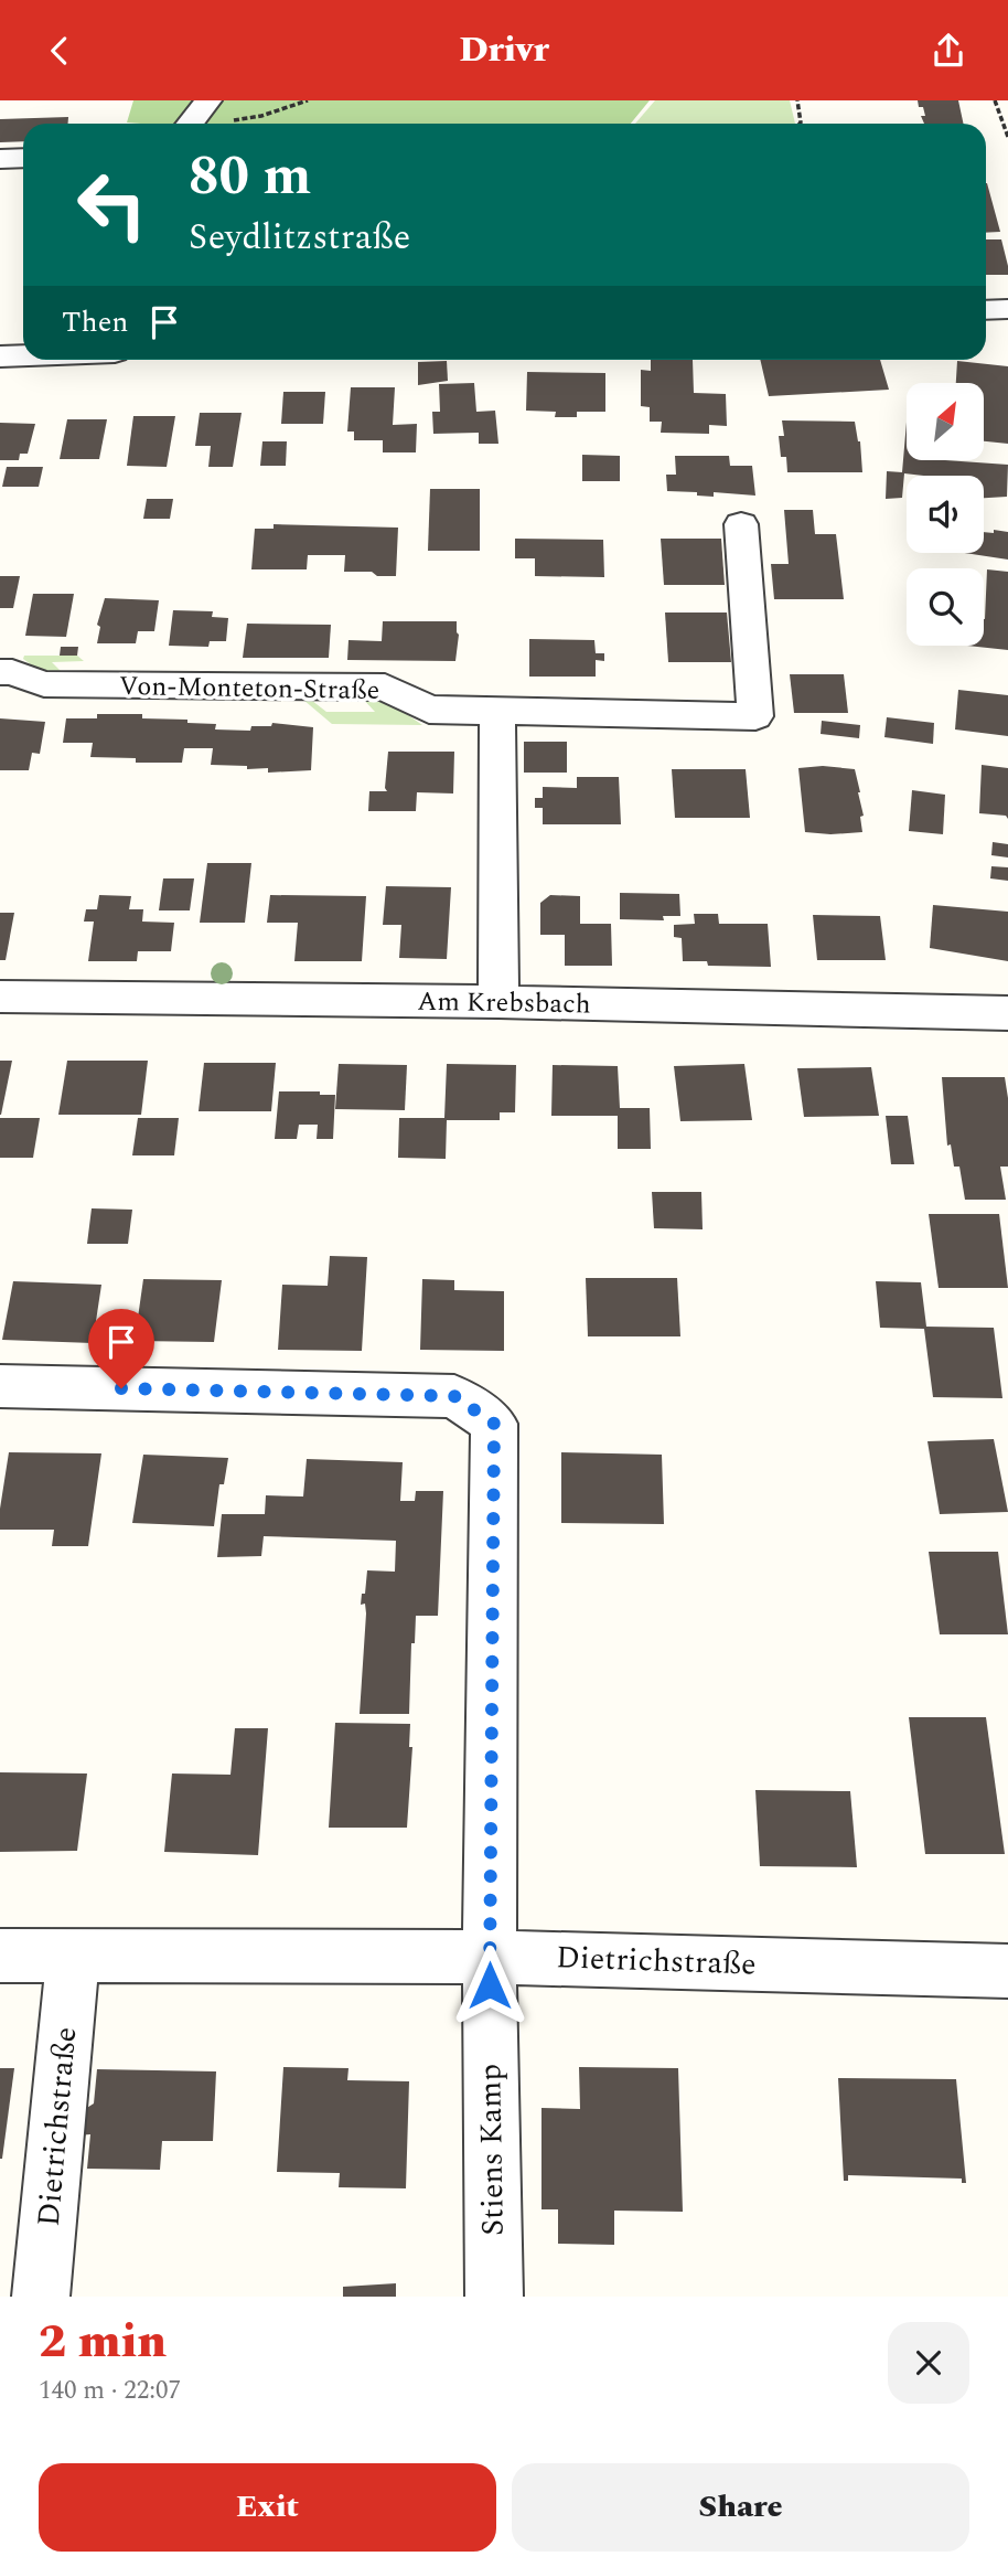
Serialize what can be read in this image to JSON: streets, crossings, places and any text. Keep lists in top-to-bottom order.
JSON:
{
  "streets": {
    "street": [
      "Von-Monteton-Straße",
      "Am Krebsbach",
      "Dietrichstraße",
      "Stiens Kamp"
    ]
  },
  "crossings": [
    ["Dietrichstraße", "Stiens Kamp"]
  ],
  "north": "top right",
  "page": {
    "header": "Drivr",
    "turn": ["80 m", "Seydlitzstraße"],
    "then": "Then",
    "heading": ["2 min", "140 m · 22:07"],
    "buttons": ["Exit", "Share"]
  }
}
